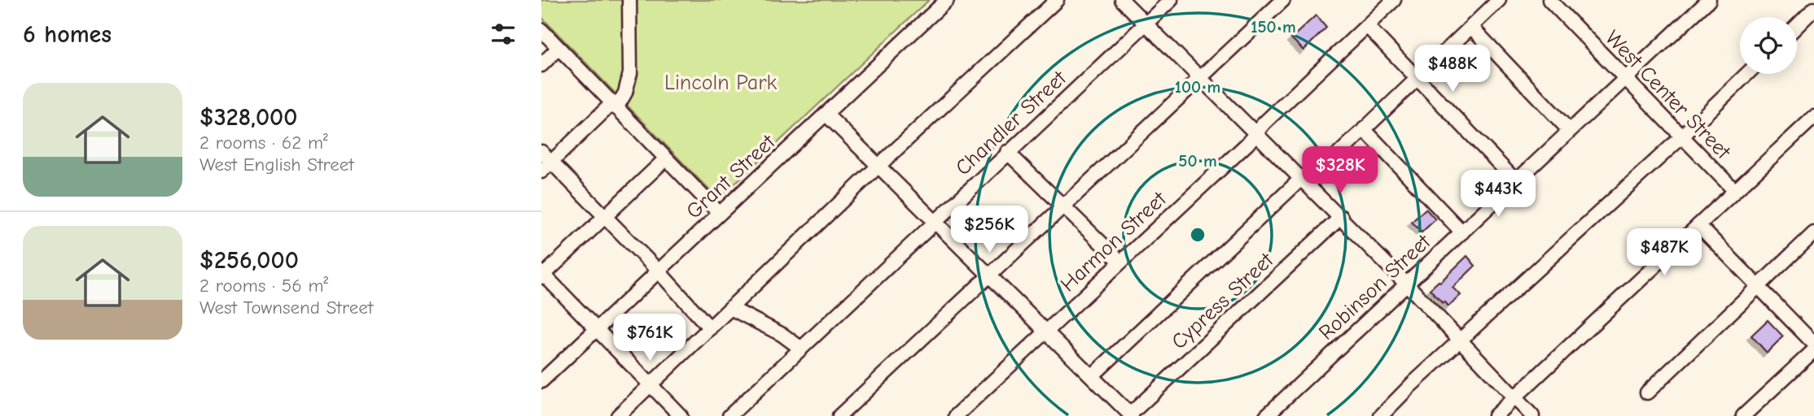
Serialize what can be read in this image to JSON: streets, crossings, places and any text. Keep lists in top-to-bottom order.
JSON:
{
  "streets": {
    "street": [
      "West Center Street",
      "Chandler Street",
      "Grant Street",
      "Harmon Street",
      "Robinson Street",
      "Cypress Street"
    ]
  },
  "crossings": [
    ["West Center Street", "Robinson Street"]
  ],
  "parks": ["Lincoln Park"],
  "page": {
    "heading": "6 homes",
    "price": [
      "$488K",
      "$328K",
      "$443K",
      "$256K",
      "$487K",
      "$761K"
    ],
    "list": [
      {
        "name": "$328,000",
        "note": "2 rooms · 62 m² · West English Street"
      },
      {
        "name": "$256,000",
        "note": "2 rooms · 56 m² · West Townsend Street"
      }
    ]
  },
  "rings": ["150 m", "100 m", "50 m"]
}
